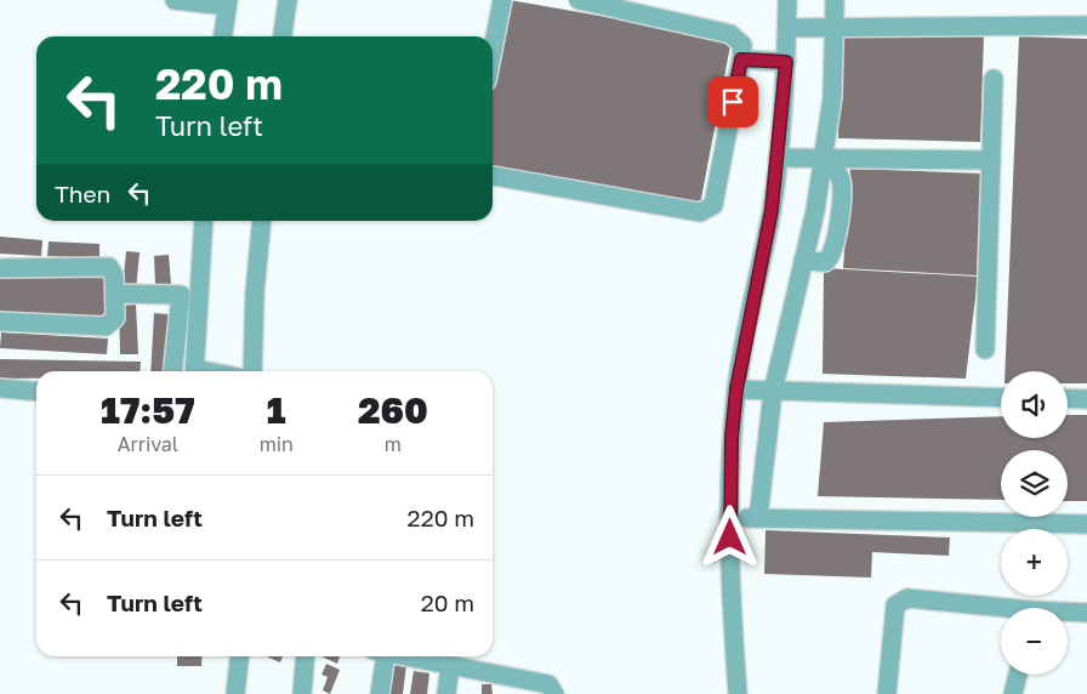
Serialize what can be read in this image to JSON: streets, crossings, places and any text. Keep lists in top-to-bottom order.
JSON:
{
  "page": {
    "turn": ["220 m", "Turn left"],
    "then": "Then",
    "map_buttons": ["+", "−"],
    "eta": [
      "17:57",
      "Arrival",
      "1",
      "min",
      "260",
      "m"
    ],
    "list": [
      {
        "name": "Turn left",
        "value": "220 m"
      },
      {
        "name": "Turn left",
        "value": "20 m"
      }
    ]
  }
}
